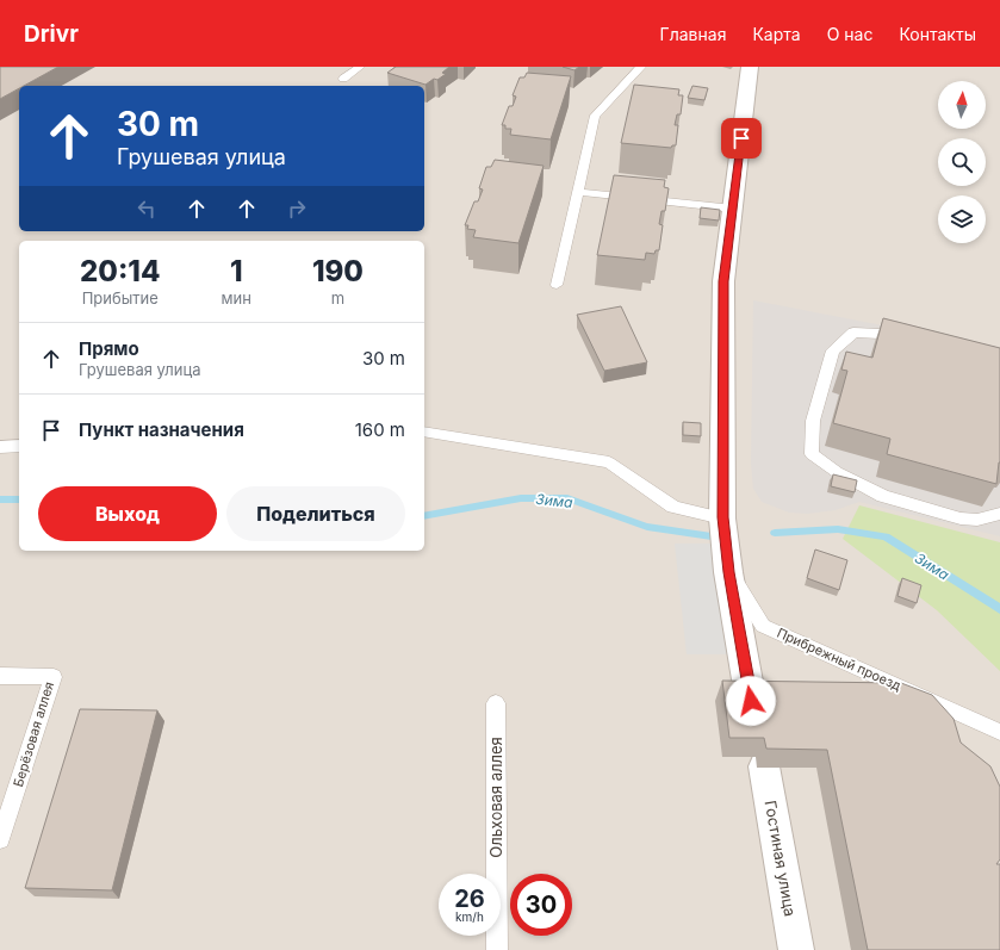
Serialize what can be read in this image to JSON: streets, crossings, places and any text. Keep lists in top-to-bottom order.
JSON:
{
  "streets": {
    "street": ["Гостиная улица"],
    "lane": ["Прибрежный проезд", "Берёзовая аллея", "Ольховая аллея"]
  },
  "water": ["Зима"],
  "north": "top",
  "page": {
    "header": "Drivr",
    "nav": [
      "Главная",
      "Карта",
      "О нас",
      "Контакты"
    ],
    "turn": ["30 m", "Грушевая улица"],
    "eta": [
      "20:14",
      "Прибытие",
      "1",
      "мин",
      "190",
      "m"
    ],
    "list": [
      {
        "name": "Прямо",
        "note": "Грушевая улица",
        "value": "30 m"
      },
      {
        "name": "Пункт назначения",
        "value": "160 m"
      }
    ],
    "buttons": ["Выход", "Поделиться"],
    "speed": "26 km/h",
    "limit": "30"
  }
}
